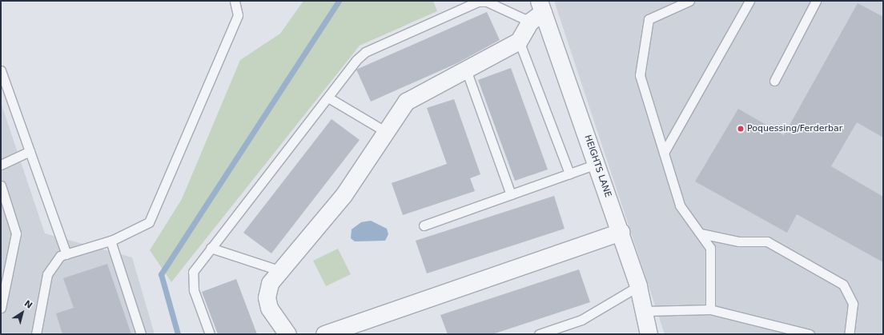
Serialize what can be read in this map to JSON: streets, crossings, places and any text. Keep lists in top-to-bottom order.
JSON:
{
  "streets": {
    "street": ["HEIGHTS LANE"]
  },
  "places": ["Poquessing/Ferderbar"],
  "north": "top right"
}
